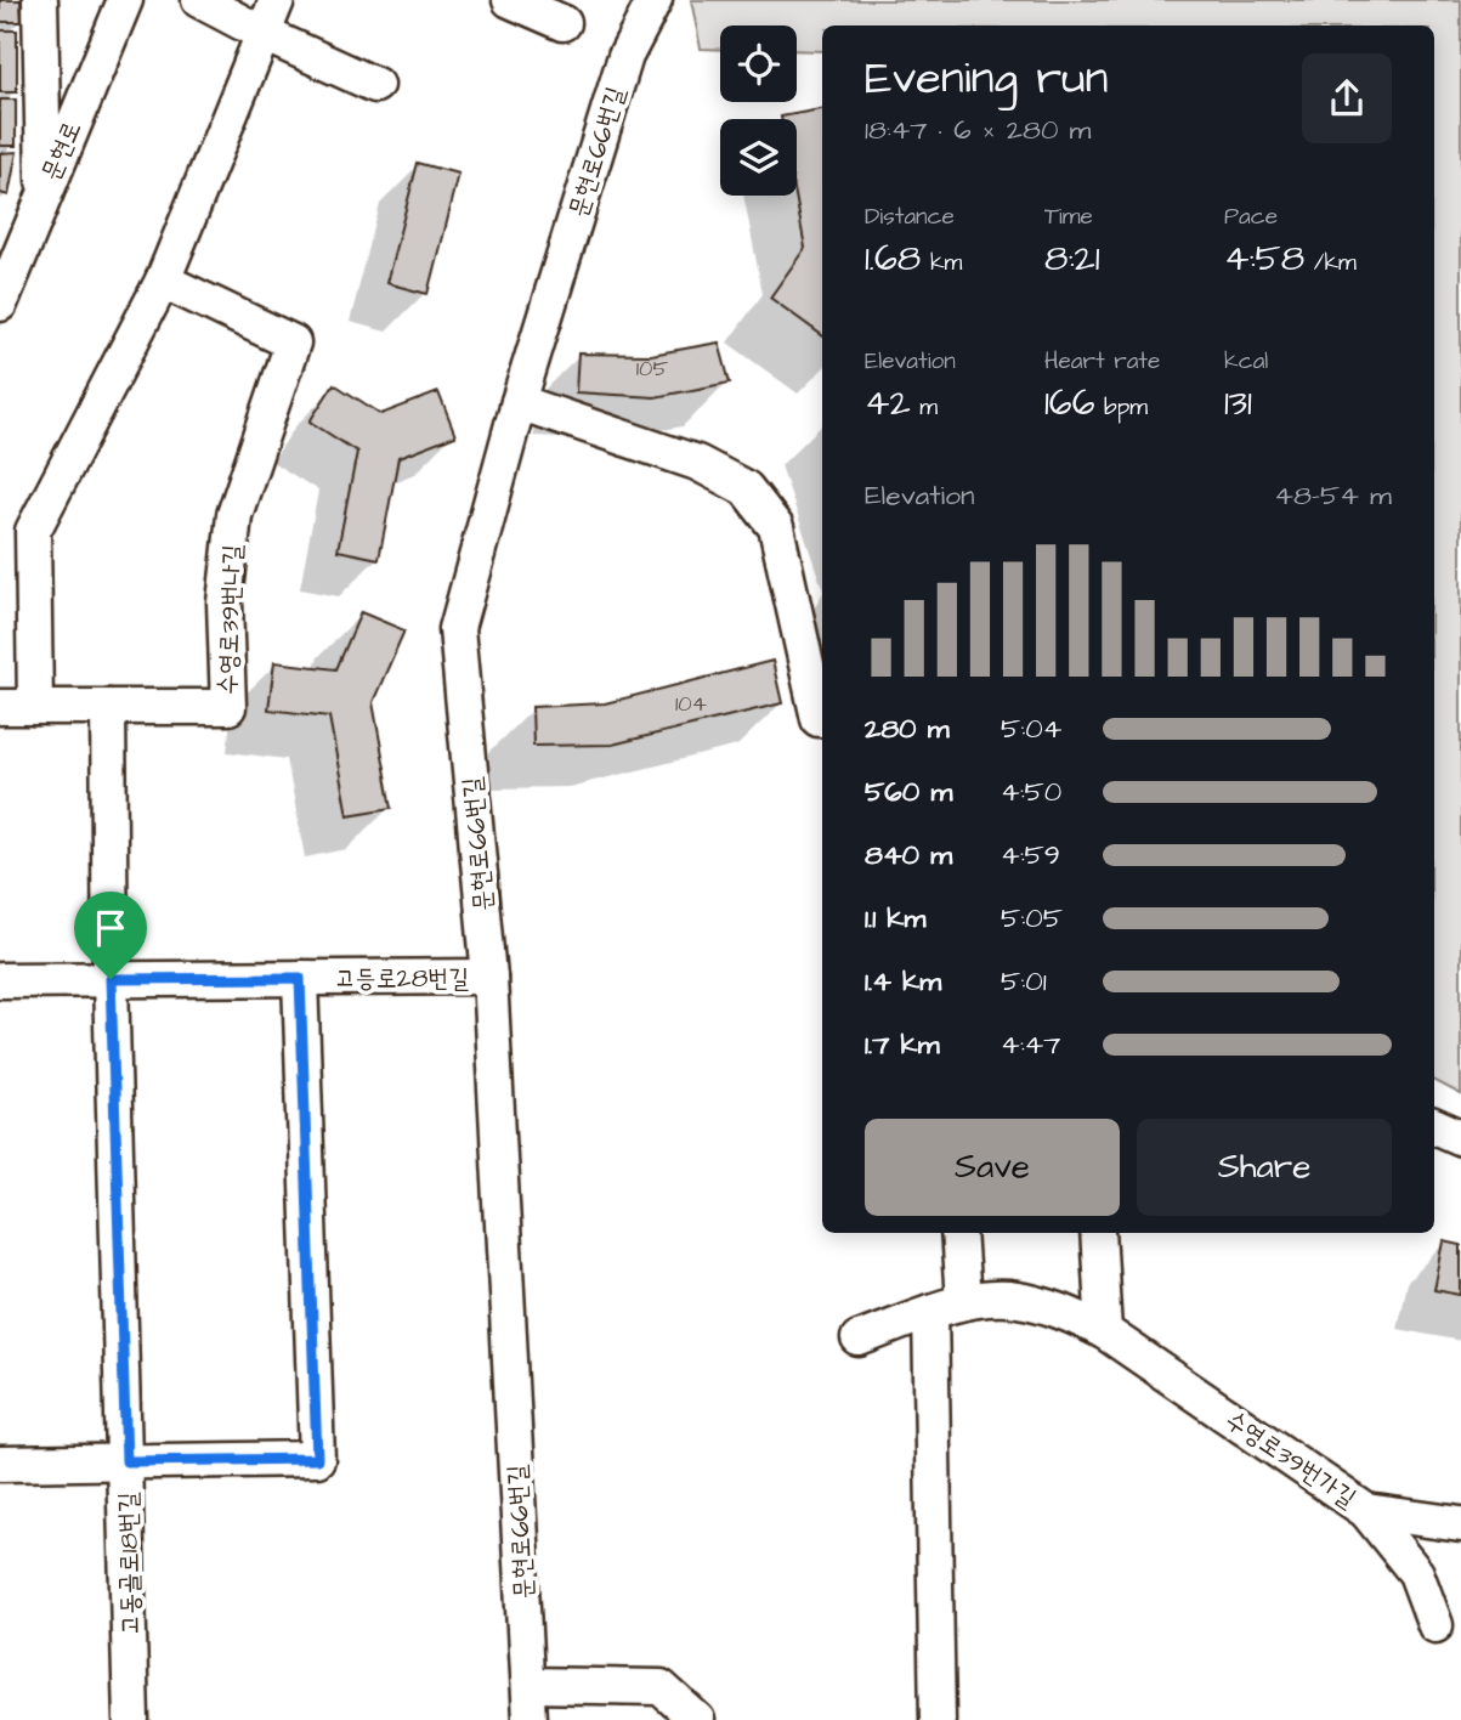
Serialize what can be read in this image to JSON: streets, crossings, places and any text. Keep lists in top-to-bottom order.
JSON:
{
  "streets": {
    "street": [
      "문현로",
      "문현로66번길",
      "수영로39번나길",
      "고등로28번길",
      "수영로39번가길",
      "고동골로18번길"
    ]
  },
  "crossings": [
    ["문현로66번길", "고등로28번길"],
    ["고등로28번길", "고동골로18번길"]
  ],
  "house_numbers": ["105", "104"],
  "page": {
    "heading": ["Evening run", "18:47 · 6 × 280 m"],
    "stats": [
      ["Distance", "1.68 km"],
      ["Time", "8:21"],
      ["Pace", "4:58 /km"],
      ["Elevation", "42 m"],
      ["Heart rate", "166 bpm"],
      ["kcal", "131"]
    ],
    "chart": ["Elevation", "48–54 m"],
    "list": [
      {
        "name": "280 m",
        "note": "5:04"
      },
      {
        "name": "560 m",
        "note": "4:50"
      },
      {
        "name": "840 m",
        "note": "4:59"
      },
      {
        "name": "1.1 km",
        "note": "5:05"
      },
      {
        "name": "1.4 km",
        "note": "5:01"
      },
      {
        "name": "1.7 km",
        "note": "4:47"
      }
    ],
    "buttons": ["Save", "Share"]
  }
}
